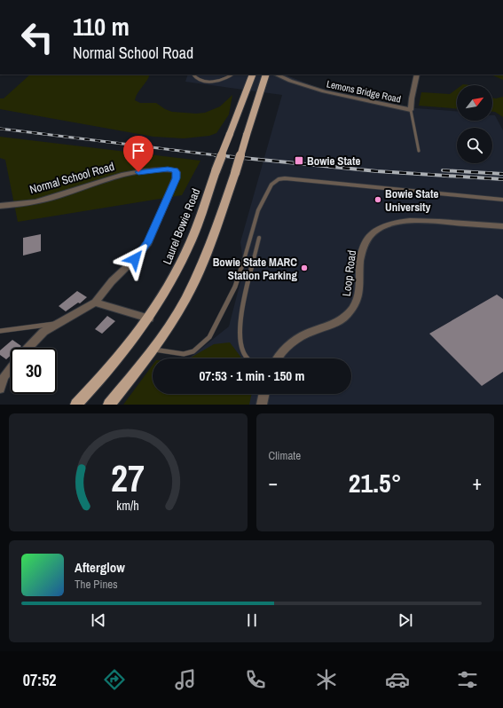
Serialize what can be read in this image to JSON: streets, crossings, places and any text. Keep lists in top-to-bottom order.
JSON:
{
  "streets": {
    "main road": ["Laurel Bowie Road"],
    "street": ["Lemons Bridge Road", "Normal School Road", "Loop Road"]
  },
  "places": {
    "transit": ["Bowie State"],
    "other": ["Bowie State University", "Bowie State MARC Station Parking"]
  },
  "north": "top right",
  "page": {
    "turn": ["110 m", "Normal School Road"],
    "limit": "30",
    "trip": "07:53 · 1 min · 150 m",
    "tile": "Climate",
    "heat": ["−", "21.5°", "+"],
    "song": ["Afterglow", "The Pines"],
    "tabs": "07:52",
    "gauge": ["27", "km/h"]
  }
}
